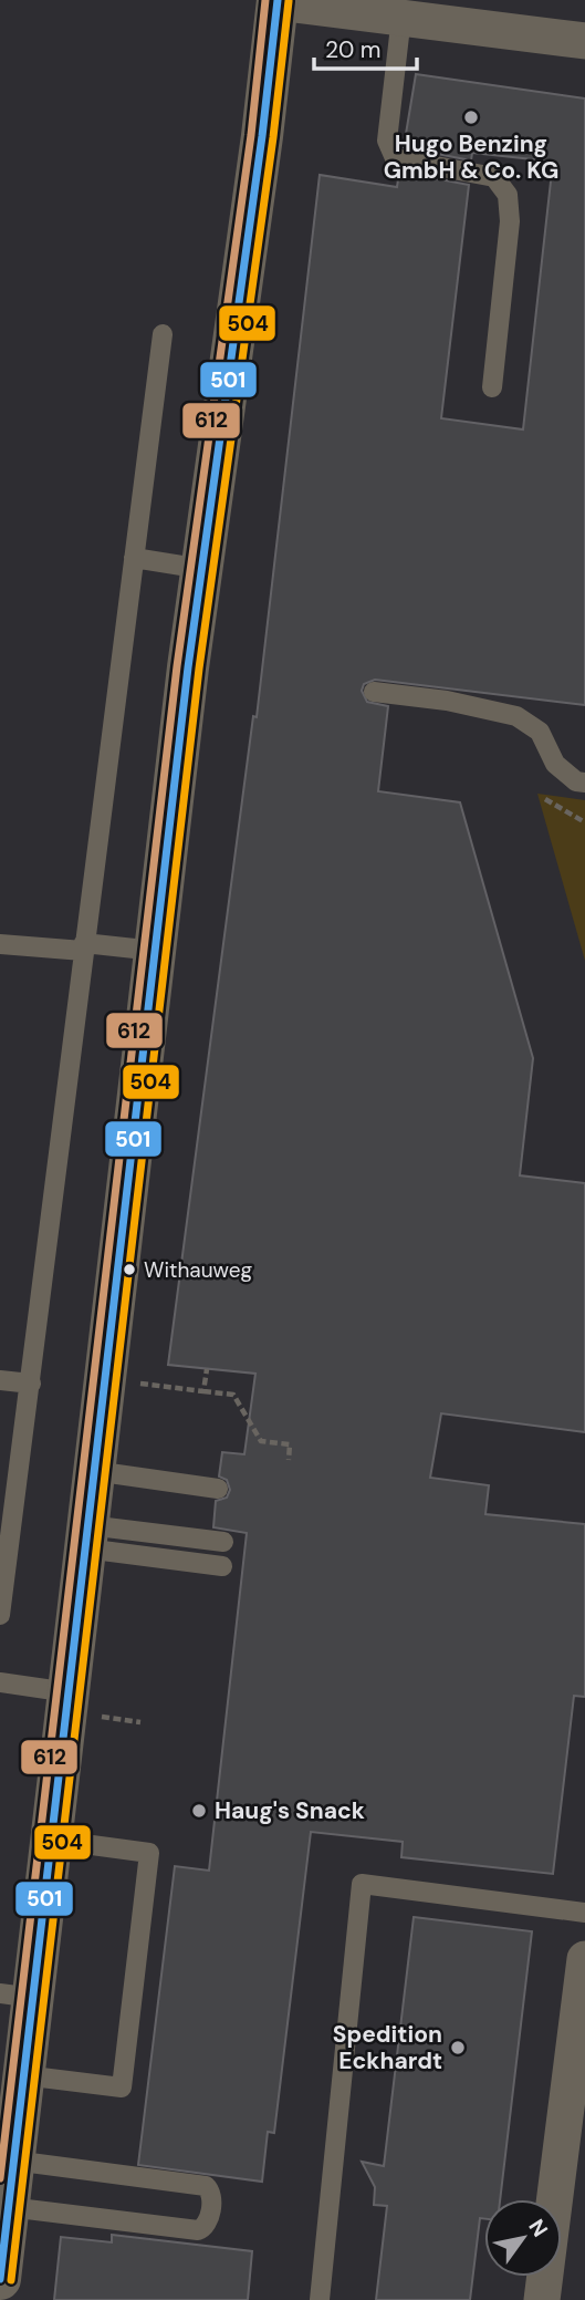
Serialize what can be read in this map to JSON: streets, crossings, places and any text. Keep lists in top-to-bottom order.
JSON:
{
  "places": [
    "Hugo Benzing GmbH & Co. KG",
    "Withauweg",
    "Haug's Snack",
    "Spedition Eckhardt"
  ],
  "lines": ["transit line 501", "transit line 612", "transit line 504"],
  "scale_bar": "20 m",
  "north": "top right"
}
